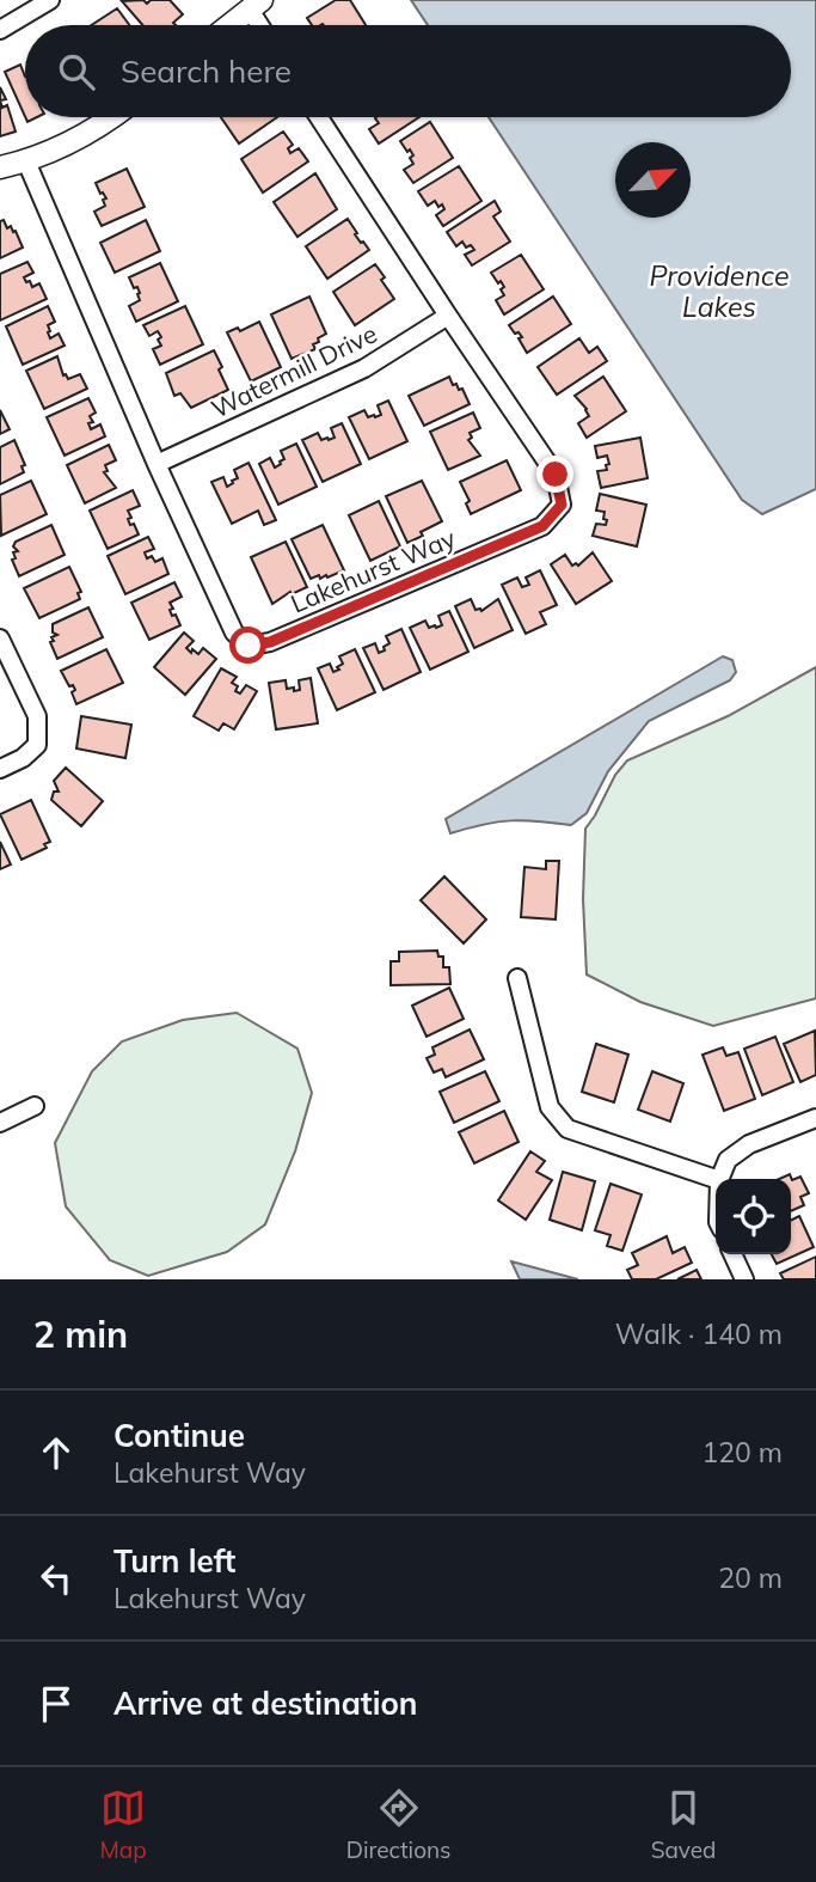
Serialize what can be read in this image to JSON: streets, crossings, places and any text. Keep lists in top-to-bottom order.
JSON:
{
  "streets": {
    "street": ["Watermill Drive", "Lakehurst Way"]
  },
  "crossings": [
    ["Watermill Drive", "Lakehurst Way"]
  ],
  "water": ["Providence Lakes"],
  "north": "top right",
  "page": {
    "search": "Search here",
    "heading": ["2 min", "Walk · 140 m"],
    "list": [
      ["Continue", "Lakehurst Way", "120 m"],
      ["Turn left", "Lakehurst Way", "20 m"],
      "Arrive at destination"
    ],
    "nav": ["Map", "Directions", "Saved"]
  }
}
